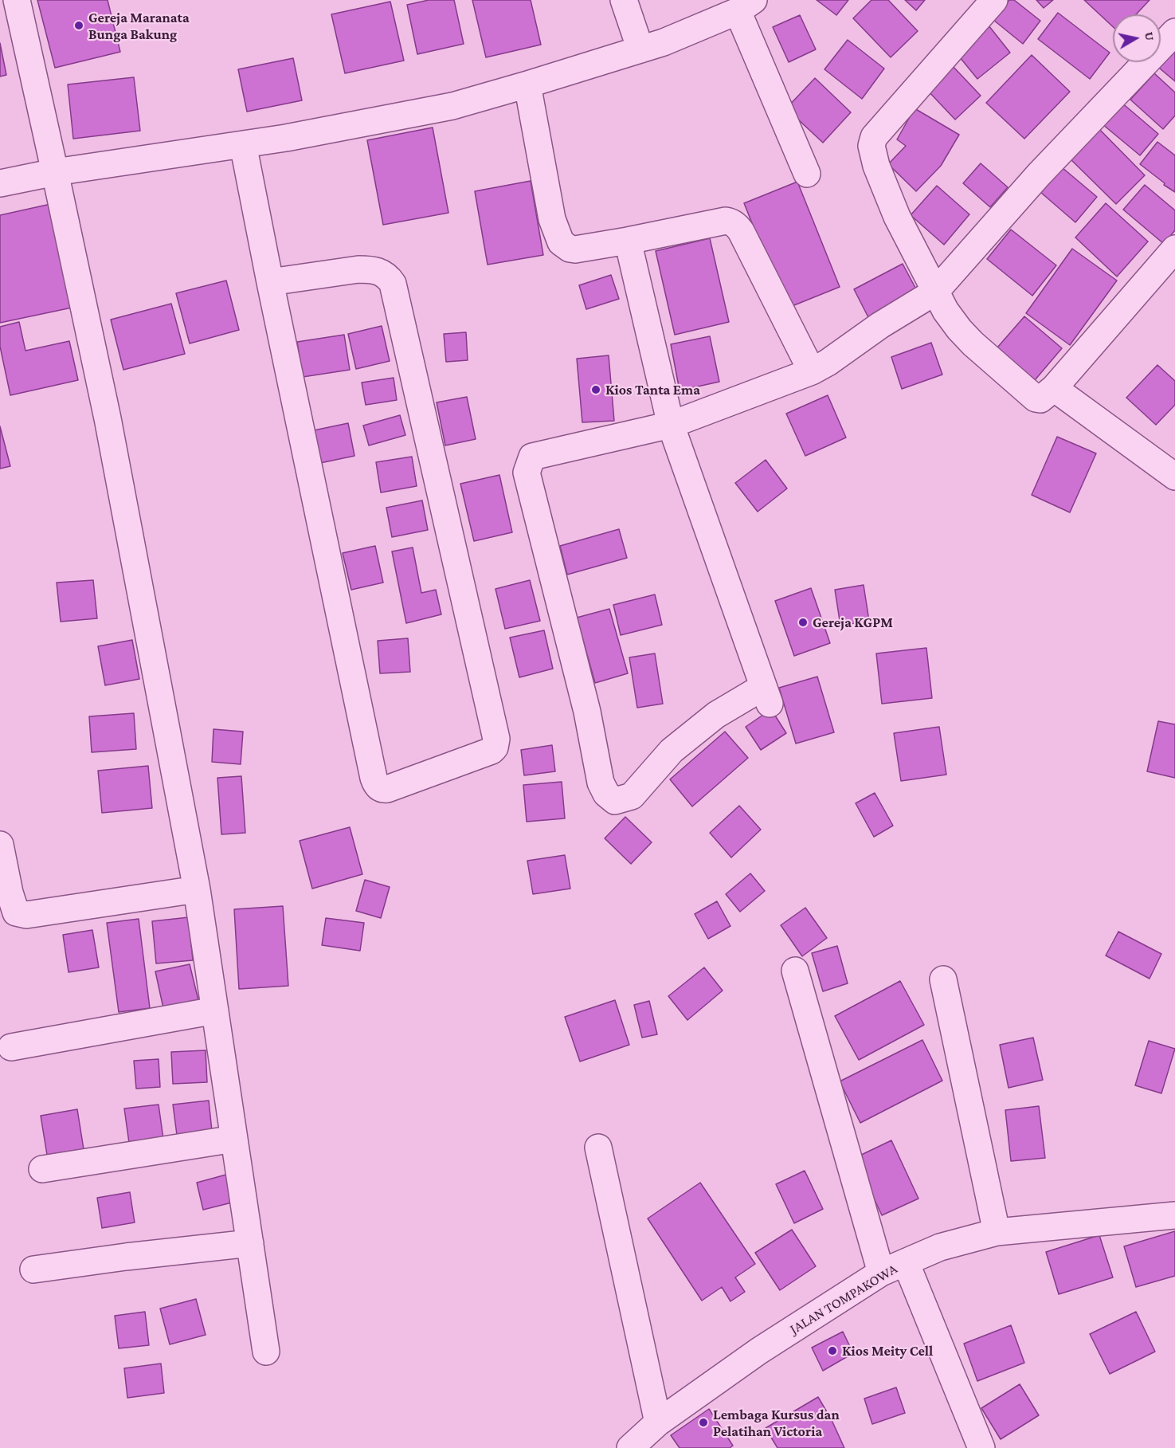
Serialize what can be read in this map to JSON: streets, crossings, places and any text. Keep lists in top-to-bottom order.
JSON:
{
  "streets": {
    "street": ["JALAN TOMPAKOWA"]
  },
  "places": [
    "Gereja Maranata Bunga Bakung",
    "Kios Tanta Ema",
    "Gereja KGPM",
    "Kios Meity Cell",
    "Lembaga Kursus dan Pelatihan Victoria"
  ],
  "north": "right"
}
